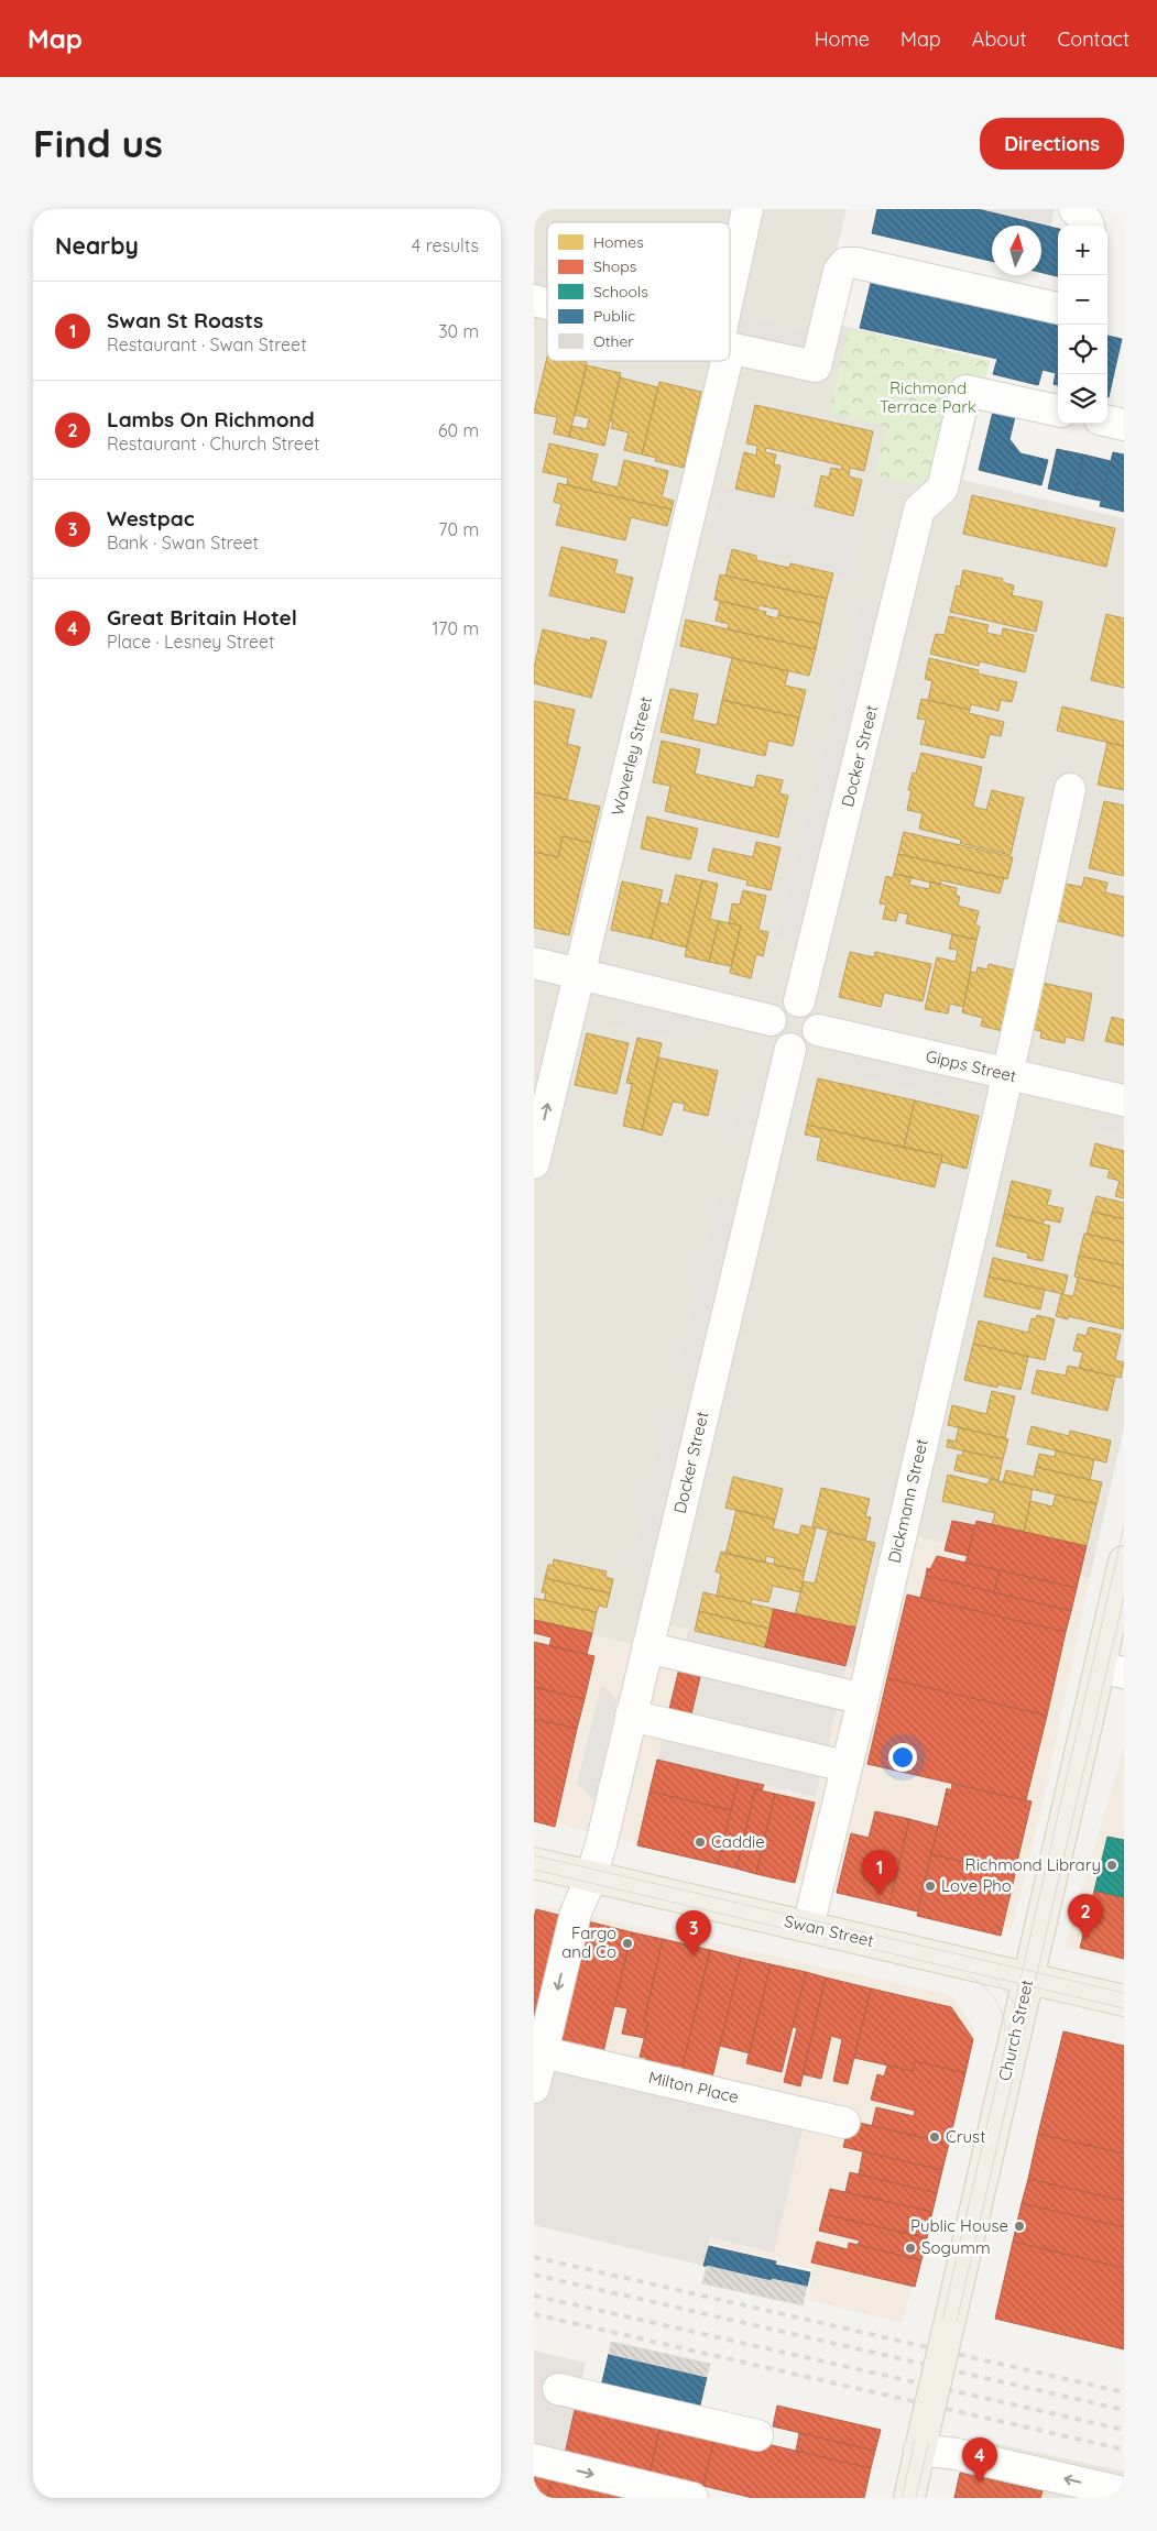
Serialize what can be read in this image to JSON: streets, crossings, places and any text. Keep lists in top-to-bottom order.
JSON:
{
  "streets": {
    "main road": ["Swan Street", "Church Street"],
    "street": [
      "Waverley Street",
      "Docker Street",
      "Gipps Street",
      "Dickmann Street",
      "Milton Place"
    ]
  },
  "crossings": [
    ["Docker Street", "Gipps Street"],
    ["Docker Street", "Swan Street"],
    ["Docker Street", "Milton Place"],
    ["Gipps Street", "Dickmann Street"],
    ["Dickmann Street", "Swan Street"],
    ["Swan Street", "Church Street"]
  ],
  "parks": ["Richmond Terrace Park"],
  "places": [
    "Caddie",
    "Richmond Library",
    "Love Pho",
    "Fargo and Co",
    "Crust",
    "Public House",
    "Sogumm"
  ],
  "legend": [
    "Homes",
    "Shops",
    "Schools",
    "Public",
    "Other"
  ],
  "north": "top",
  "page": {
    "header": "Map",
    "nav": [
      "Home",
      "Map",
      "About",
      "Contact"
    ],
    "buttons": "Directions",
    "title": "Find us",
    "heading": ["Nearby", "4 results"],
    "map_buttons": ["+", "−"],
    "list": [
      {
        "mark": "1",
        "name": "Swan St Roasts",
        "note": "Restaurant · Swan Street",
        "value": "30 m"
      },
      {
        "mark": "2",
        "name": "Lambs On Richmond",
        "note": "Restaurant · Church Street",
        "value": "60 m"
      },
      {
        "mark": "3",
        "name": "Westpac",
        "note": "Bank · Swan Street",
        "value": "70 m"
      },
      {
        "mark": "4",
        "name": "Great Britain Hotel",
        "note": "Place · Lesney Street",
        "value": "170 m"
      }
    ],
    "pins": [
      "1",
      "2",
      "3",
      "4"
    ]
  }
}
